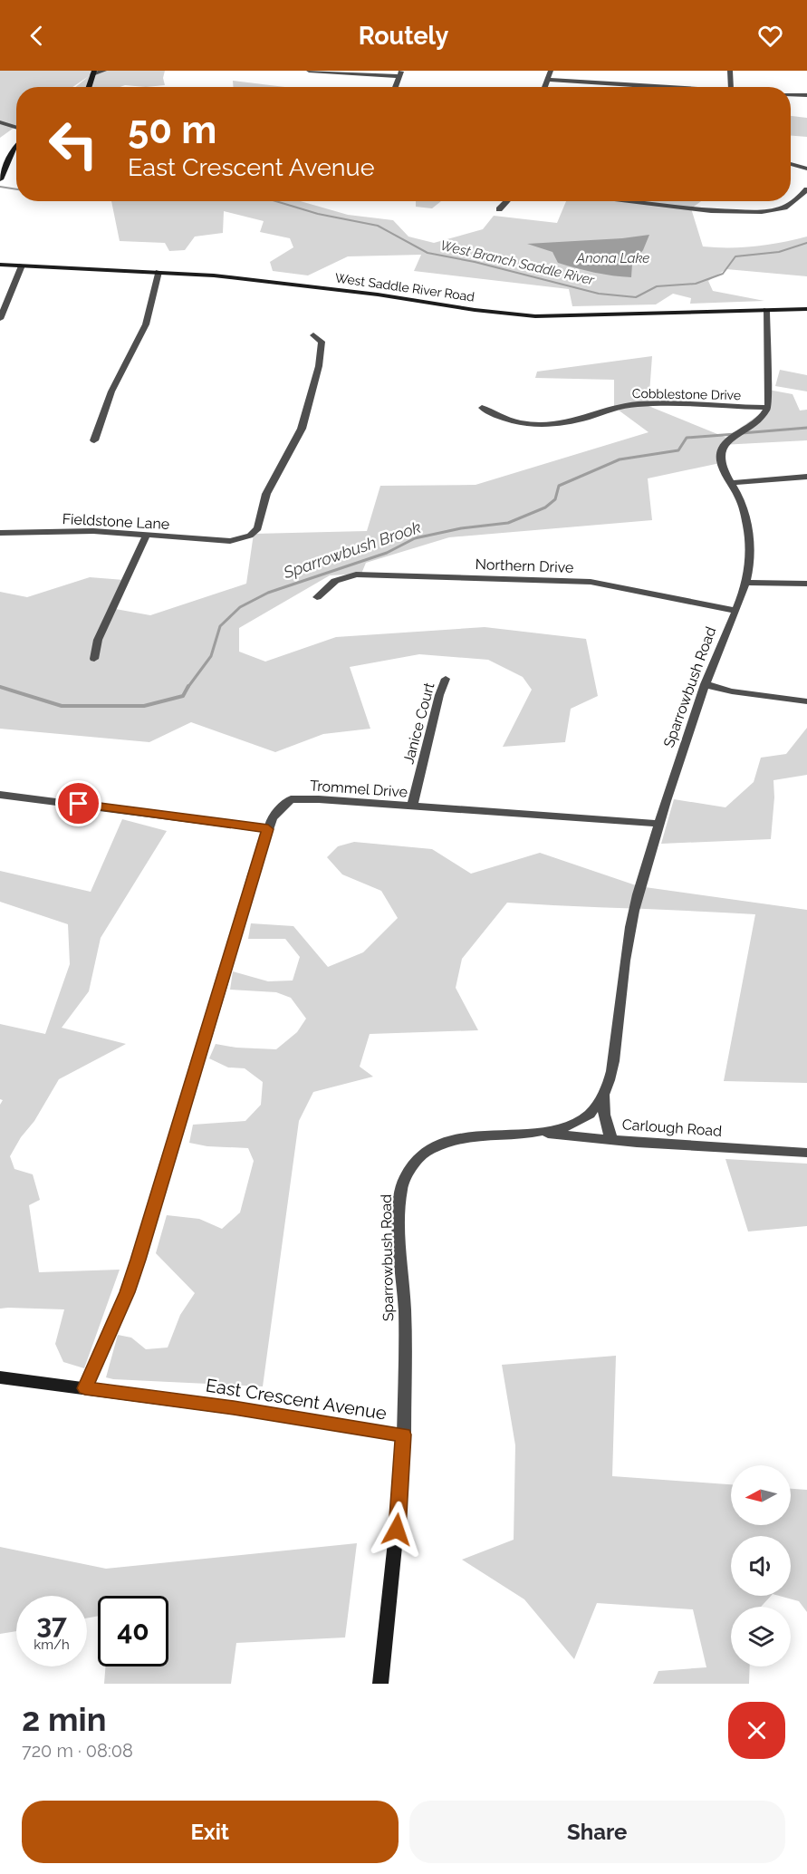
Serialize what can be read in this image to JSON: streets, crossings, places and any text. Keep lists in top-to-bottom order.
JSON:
{
  "streets": {
    "street": [
      "West Saddle River Road",
      "Cobblestone Drive",
      "Fieldstone Lane",
      "Northern Drive",
      "Sparrowbush Road",
      "Janice Court",
      "Trommel Drive",
      "Carlough Road",
      "East Crescent Avenue"
    ]
  },
  "crossings": [
    ["Cobblestone Drive", "Sparrowbush Road"],
    ["Northern Drive", "Sparrowbush Road"],
    ["Sparrowbush Road", "Trommel Drive"],
    ["Sparrowbush Road", "Carlough Road"],
    ["Sparrowbush Road", "East Crescent Avenue"],
    ["Janice Court", "Trommel Drive"],
    ["Trommel Drive", "East Crescent Avenue"]
  ],
  "water": ["Anona Lake", "West Branch Saddle River", "Sparrowbush Brook"],
  "north": "left",
  "page": {
    "header": "Routely",
    "turn": ["50 m", "East Crescent Avenue"],
    "speed": "37 km/h",
    "limit": "40",
    "heading": ["2 min", "720 m · 08:08"],
    "buttons": ["Exit", "Share"]
  }
}
